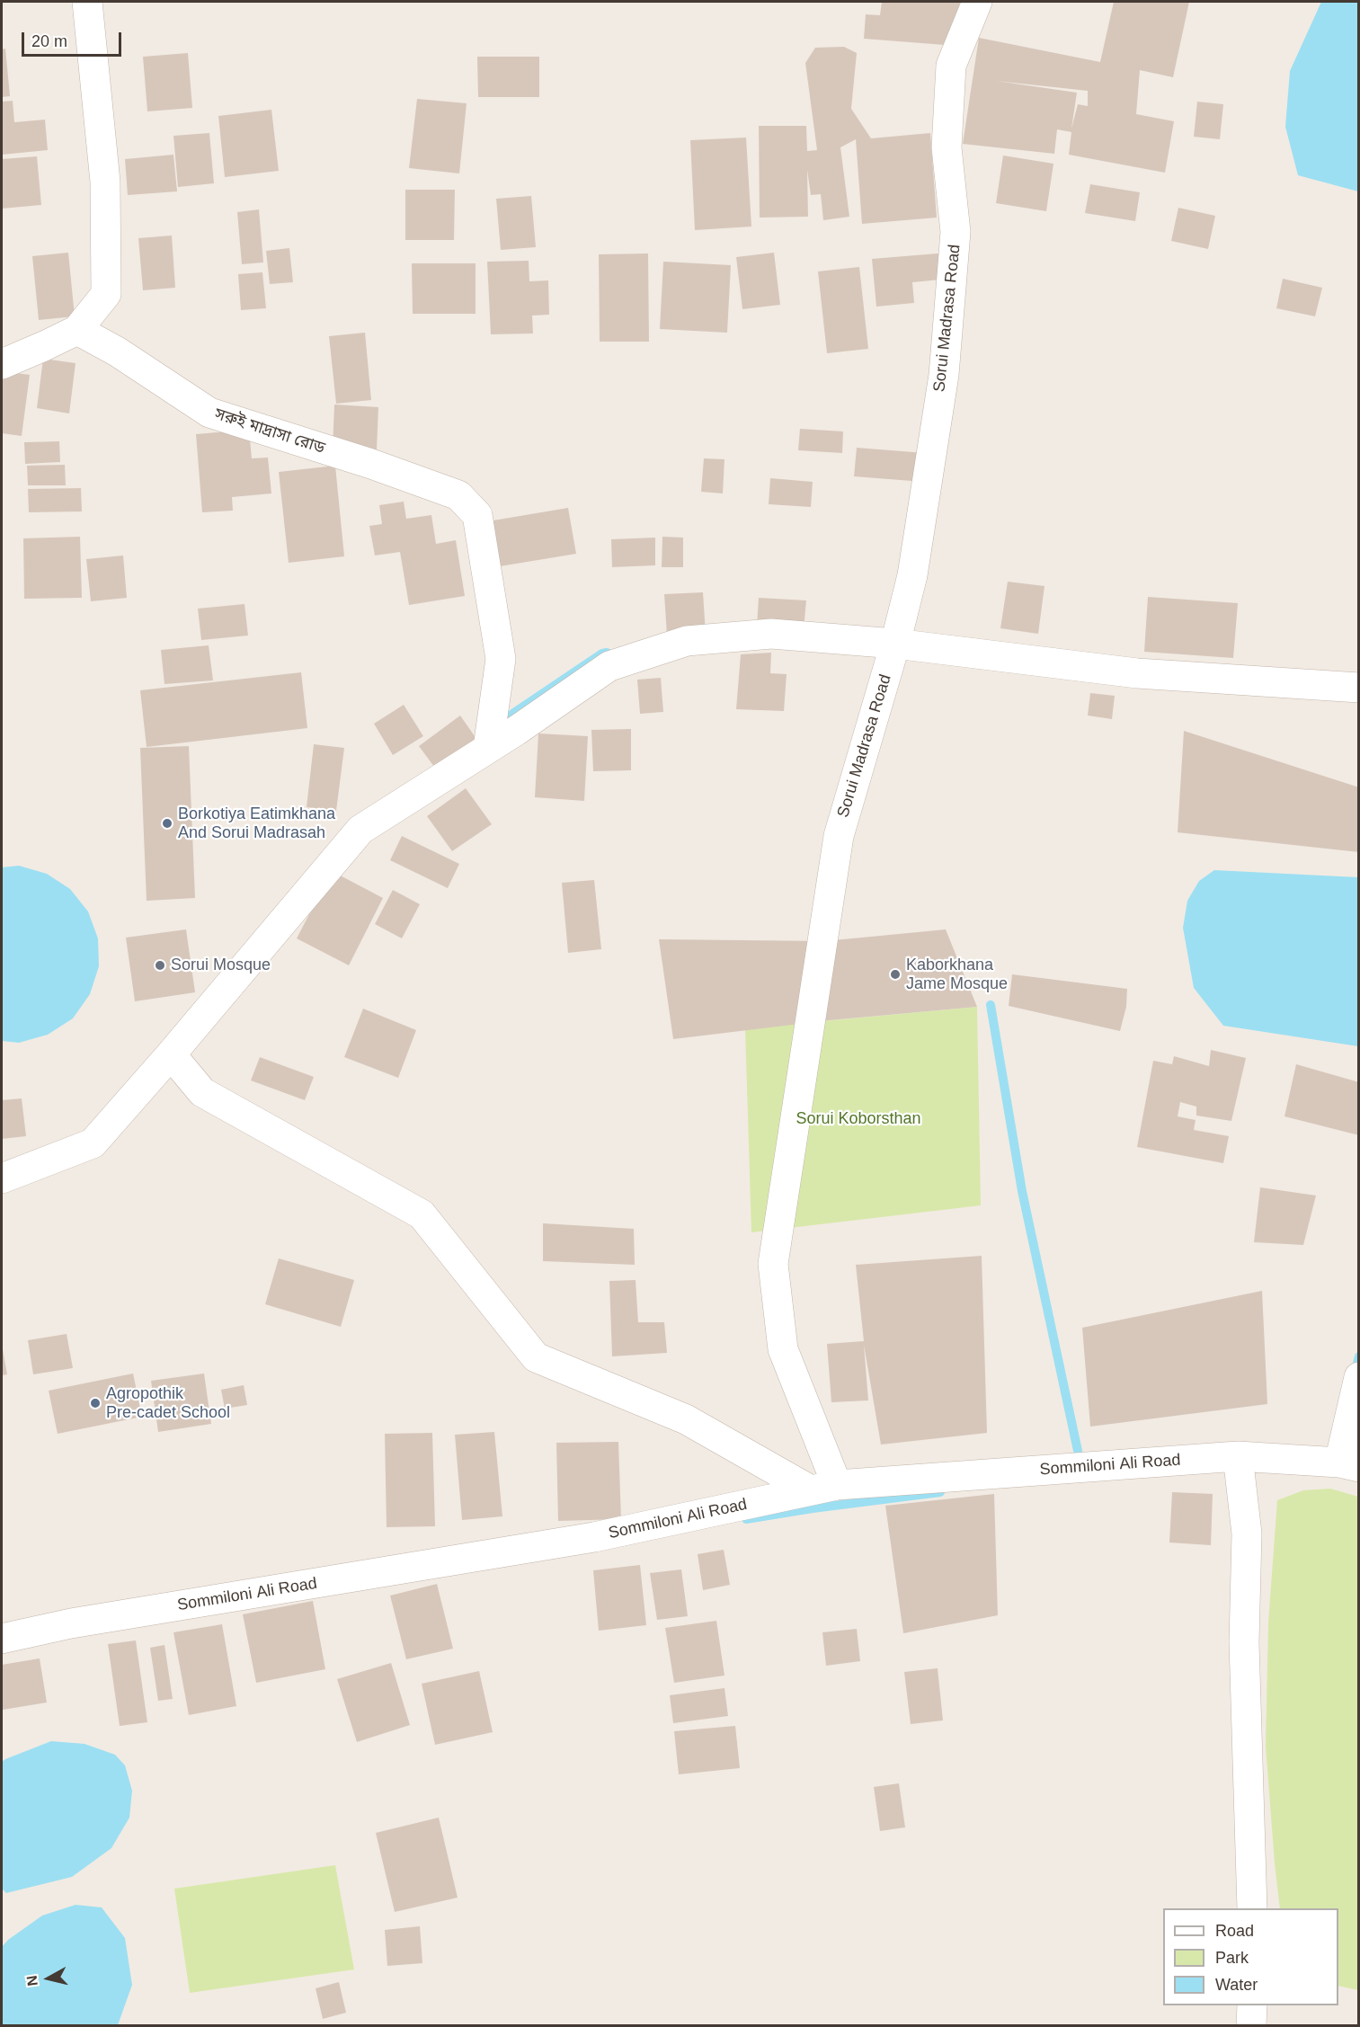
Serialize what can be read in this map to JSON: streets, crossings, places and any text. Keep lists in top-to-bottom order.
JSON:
{
  "streets": {
    "street": ["Sorui Madrasa Road", "সরুই মাদ্রাসা রোড", "Sommiloni Ali Road"]
  },
  "crossings": [
    ["Sorui Madrasa Road", "Sommiloni Ali Road"]
  ],
  "parks": ["Sorui Koborsthan"],
  "places": [
    "Borkotiya Eatimkhana And Sorui Madrasah",
    "Sorui Mosque",
    "Kaborkhana Jame Mosque",
    "Agropothik Pre-cadet School"
  ],
  "legend": ["Road", "Park", "Water"],
  "scale_bar": "20 m",
  "north": "left"
}
